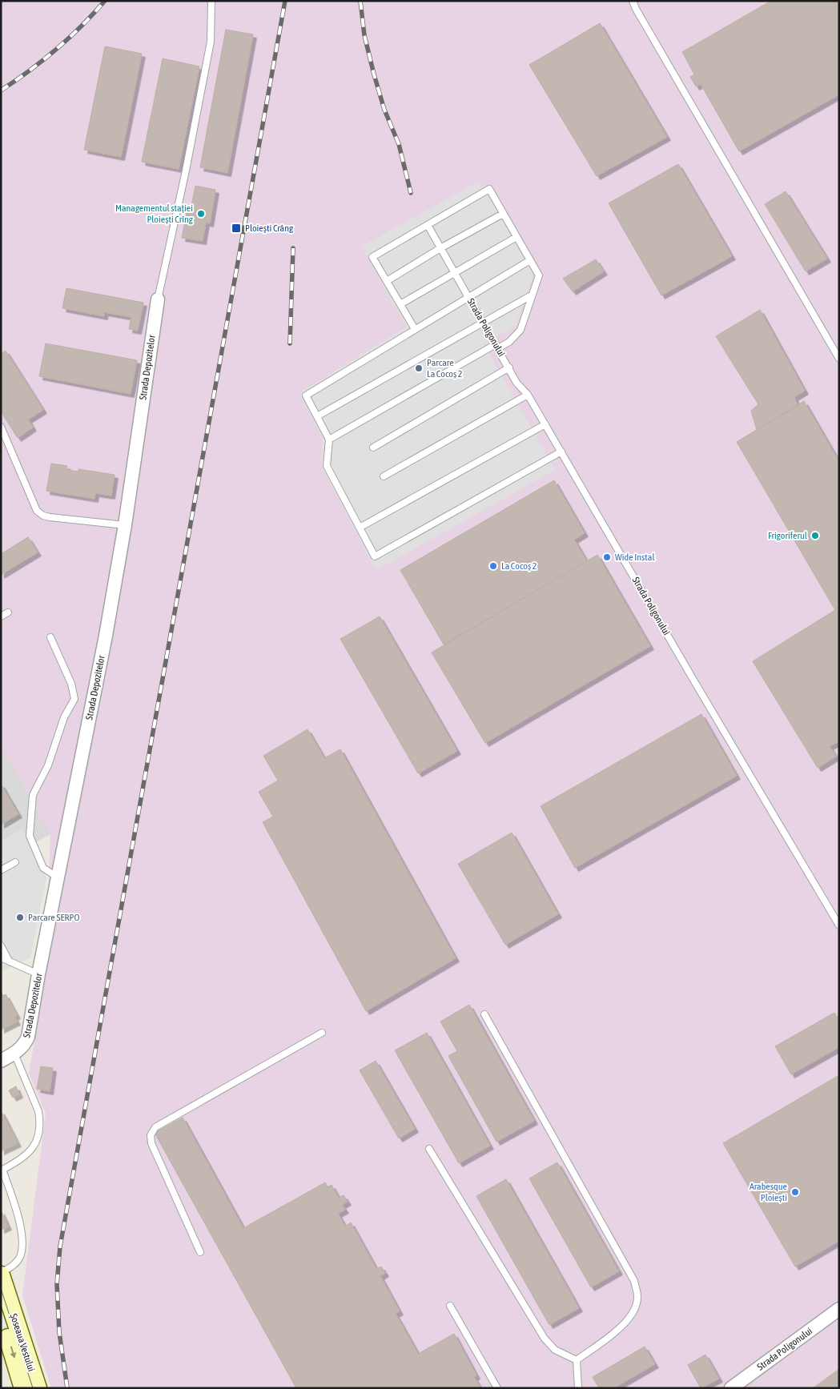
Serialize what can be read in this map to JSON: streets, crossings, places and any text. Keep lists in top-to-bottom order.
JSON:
{
  "streets": {
    "main road": ["Șoseaua Vestului"],
    "street": ["Strada Poligonului", "Strada Depozitelor"]
  },
  "places": {
    "other": [
      "Managementul stației Ploiești Crîng",
      "Parcare La Cocoș 2",
      "Frigoriferul",
      "Wide Instal",
      "La Cocoș 2",
      "Parcare SERPO",
      "Arabesque Ploiești"
    ],
    "transit": ["Ploieşti Crâng"]
  }
}
